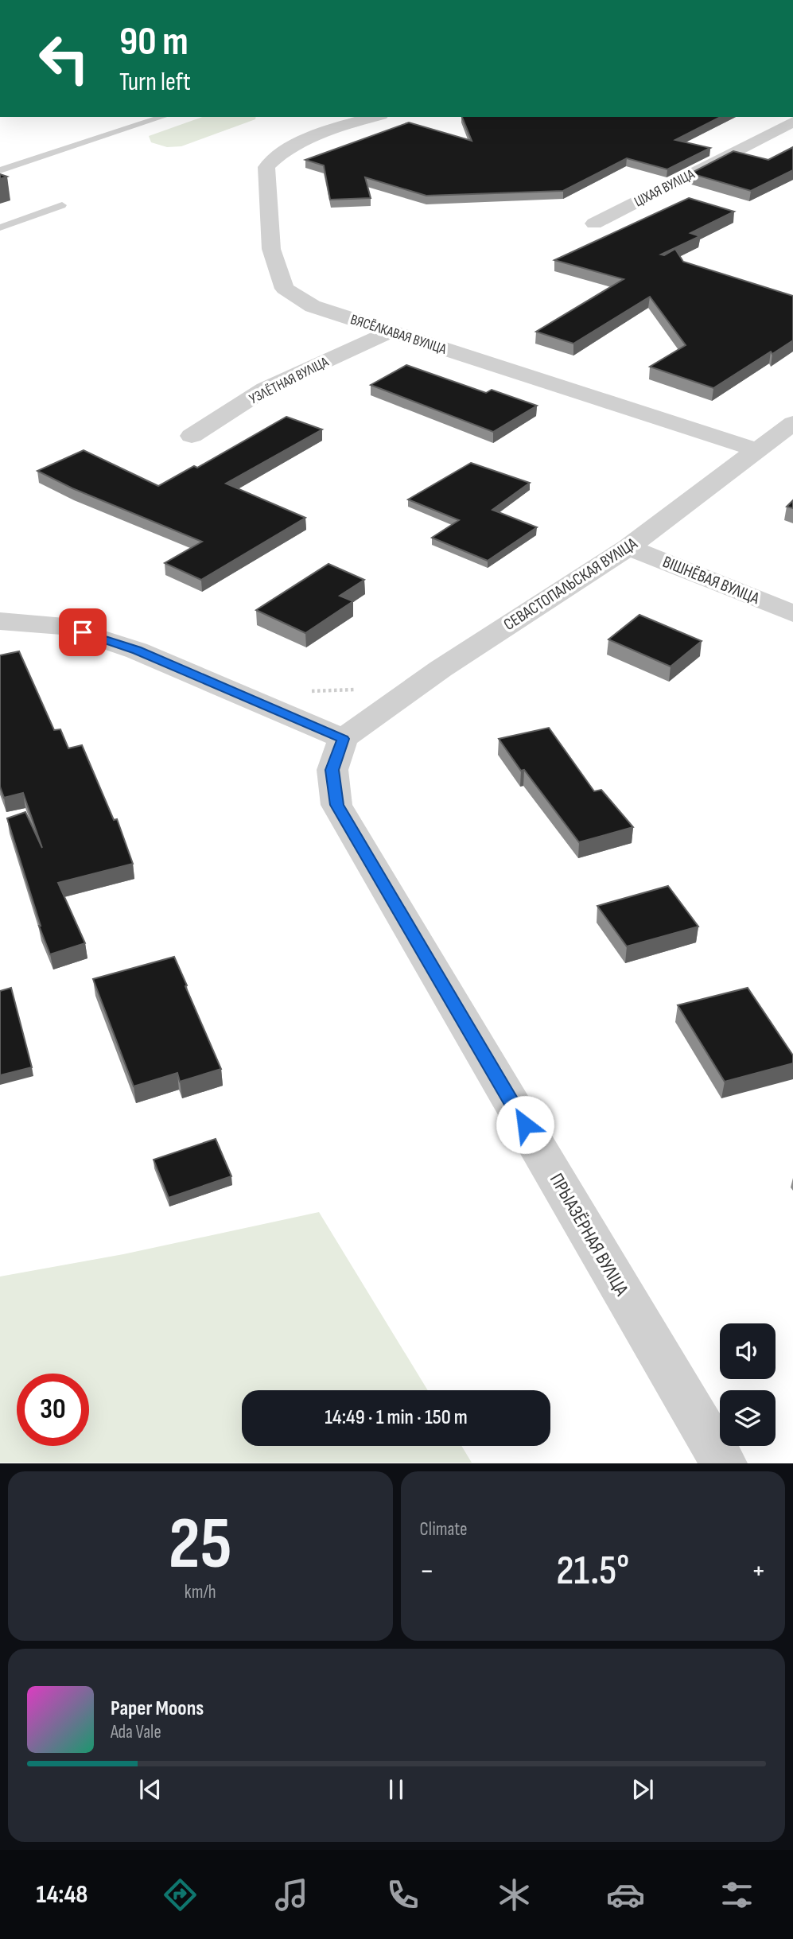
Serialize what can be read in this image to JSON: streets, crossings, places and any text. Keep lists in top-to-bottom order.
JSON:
{
  "streets": {
    "street": [
      "ЦІХАЯ ВУЛІЦА",
      "ВЯСЁЛКАВАЯ ВУЛІЦА",
      "УЗЛЁТНАЯ ВУЛІЦА",
      "ВІШНЁВАЯ ВУЛІЦА",
      "СЕВАСТОПАЛЬСКАЯ ВУЛІЦА",
      "ПРЫАЗЁРНАЯ ВУЛІЦА"
    ]
  },
  "crossings": [
    ["ВЯСЁЛКАВАЯ ВУЛІЦА", "УЗЛЁТНАЯ ВУЛІЦА"],
    ["ВЯСЁЛКАВАЯ ВУЛІЦА", "СЕВАСТОПАЛЬСКАЯ ВУЛІЦА"],
    ["ВІШНЁВАЯ ВУЛІЦА", "СЕВАСТОПАЛЬСКАЯ ВУЛІЦА"],
    ["СЕВАСТОПАЛЬСКАЯ ВУЛІЦА", "ПРЫАЗЁРНАЯ ВУЛІЦА"]
  ],
  "page": {
    "turn": ["90 m", "Turn left"],
    "limit": "30",
    "trip": "14:49 · 1 min · 150 m",
    "tile": [
      ["25", "km/h"],
      "Climate"
    ],
    "heat": ["−", "21.5°", "+"],
    "song": ["Paper Moons", "Ada Vale"],
    "tabs": "14:48"
  }
}
